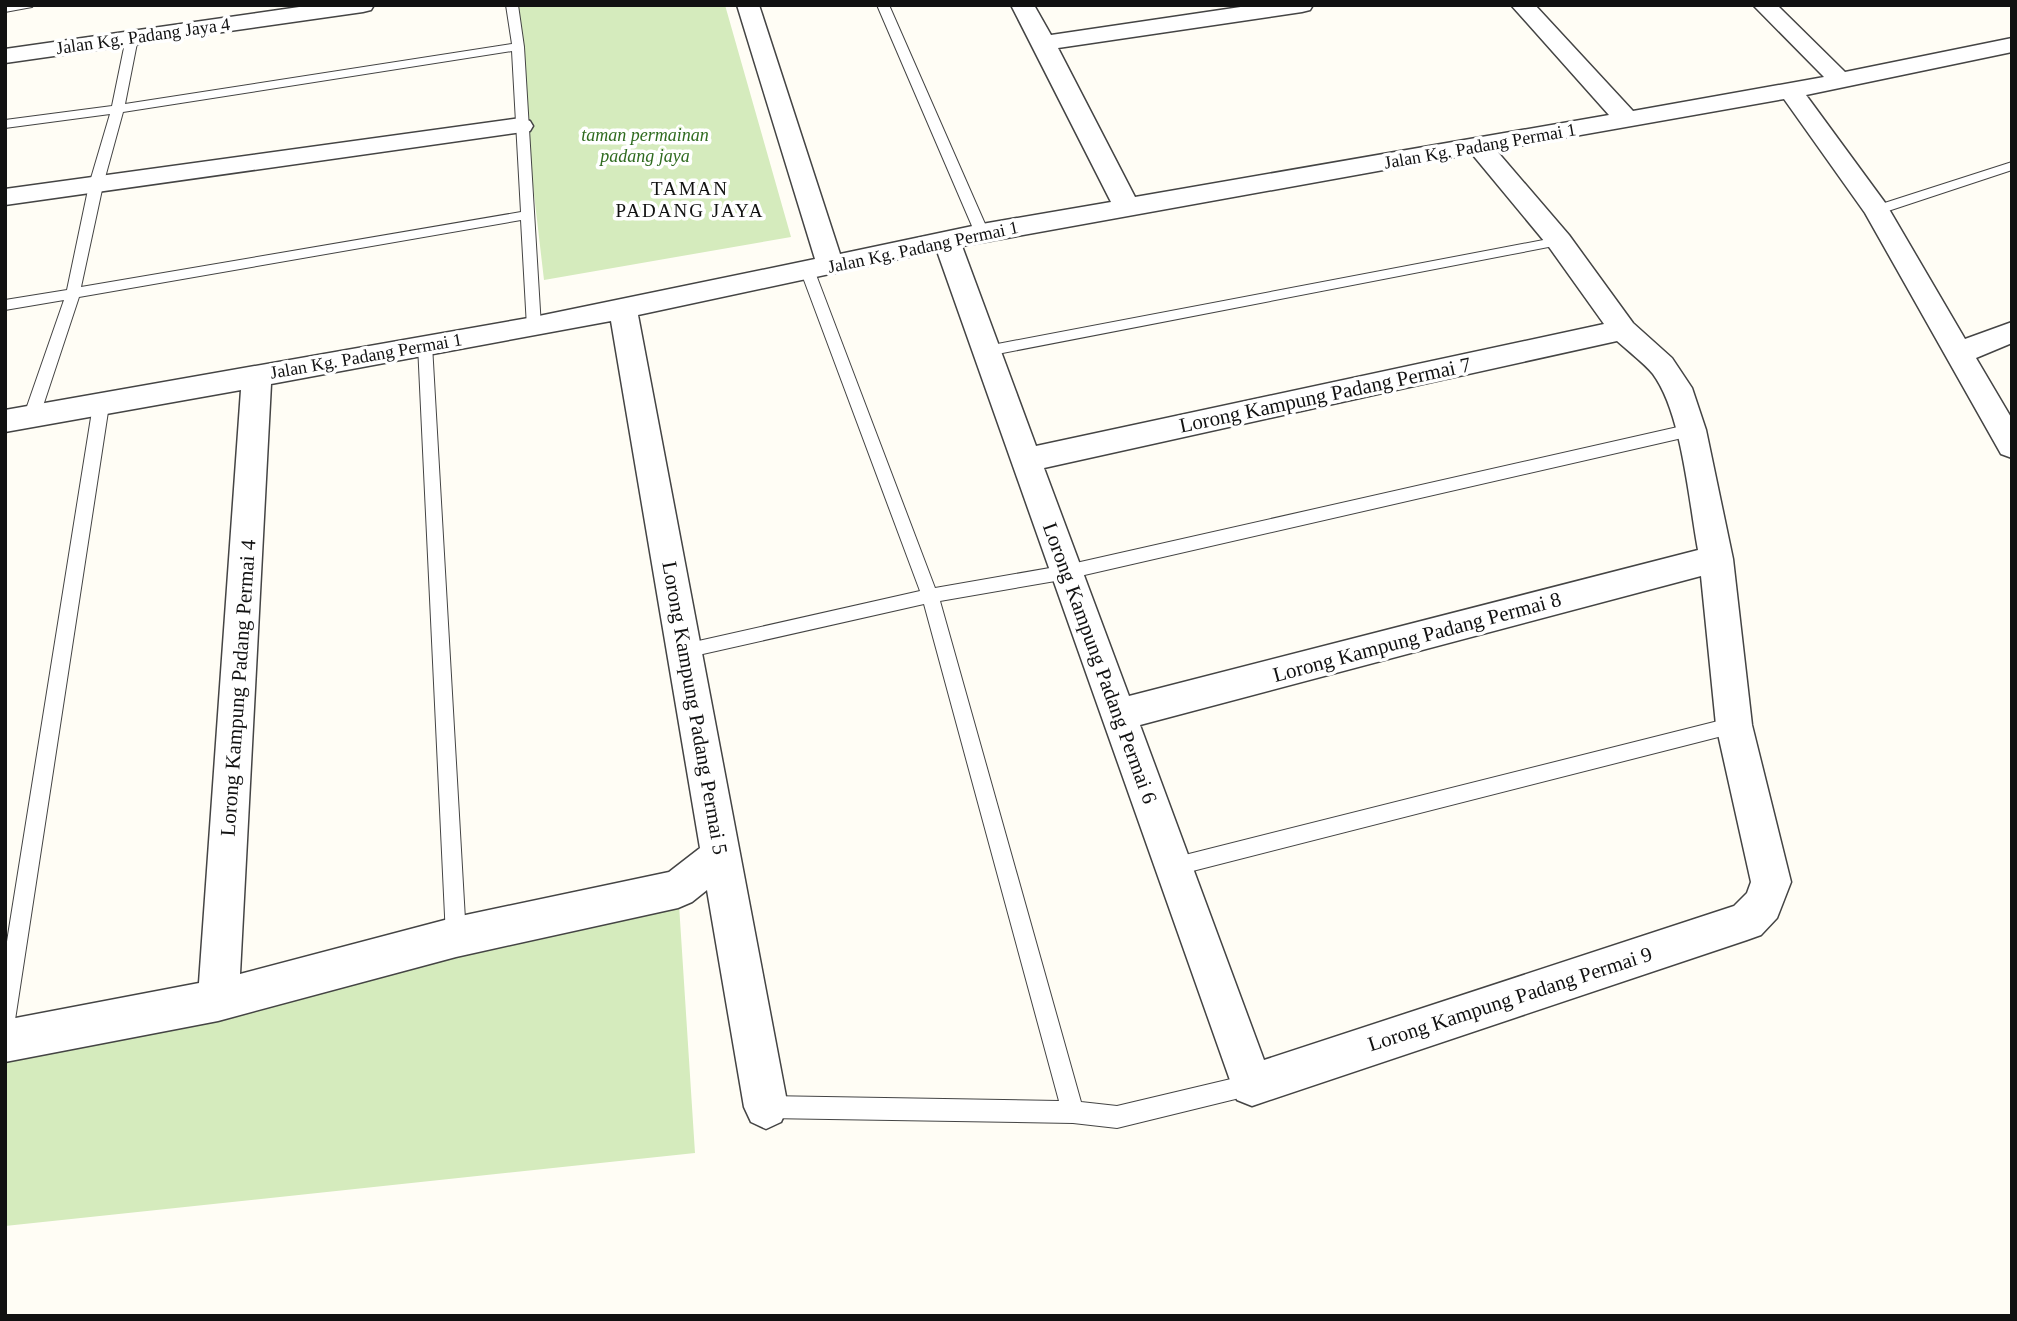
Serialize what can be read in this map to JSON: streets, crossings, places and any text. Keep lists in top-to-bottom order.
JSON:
{
  "streets": {
    "street": [
      "Jalan Kg. Padang Jaya 4",
      "Jalan Kg. Padang Permai 1",
      "Lorong Kampung Padang Permai 7",
      "Lorong Kampung Padang Permai 8",
      "Lorong Kampung Padang Permai 6",
      "Lorong Kampung Padang Permai 4",
      "Lorong Kampung Padang Permai 5",
      "Lorong Kampung Padang Permai 9"
    ]
  },
  "crossings": [
    ["Jalan Kg. Padang Permai 1", "Lorong Kampung Padang Permai 6"],
    ["Jalan Kg. Padang Permai 1", "Lorong Kampung Padang Permai 4"],
    ["Jalan Kg. Padang Permai 1", "Lorong Kampung Padang Permai 5"],
    ["Lorong Kampung Padang Permai 7", "Lorong Kampung Padang Permai 6"],
    ["Lorong Kampung Padang Permai 8", "Lorong Kampung Padang Permai 6"],
    ["Lorong Kampung Padang Permai 6", "Lorong Kampung Padang Permai 9"]
  ],
  "districts": ["TAMAN PADANG JAYA"],
  "parks": ["taman permainan padang jaya"]
}
